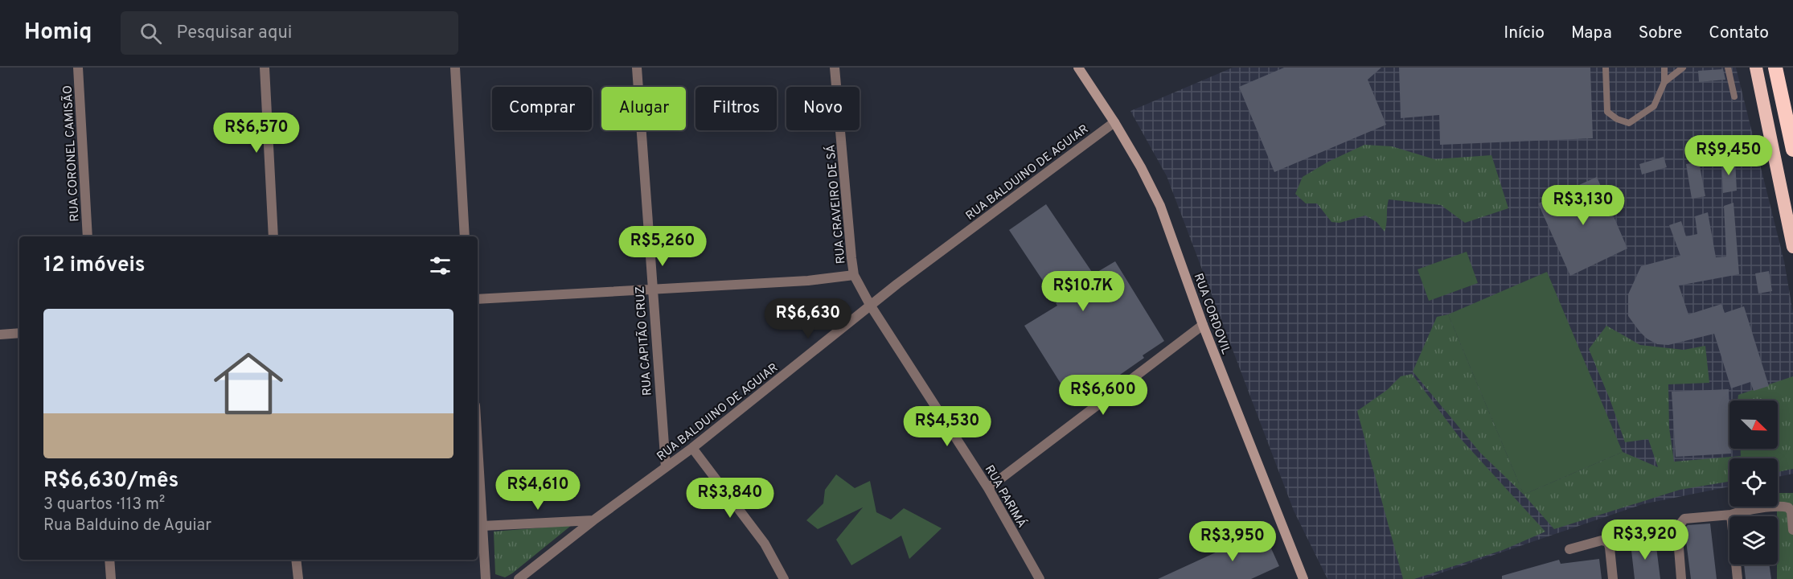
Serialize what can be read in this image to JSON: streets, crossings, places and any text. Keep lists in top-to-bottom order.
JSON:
{
  "streets": {
    "main road": ["RUA CORDOVIL"],
    "street": [
      "RUA CORONEL CAMISÃO",
      "RUA BALDUINO DE AGUIAR",
      "RUA CRAVEIRO DE SÁ",
      "RUA CAPITÃO CRUZ",
      "RUA PARIMÁ"
    ]
  },
  "crossings": [
    ["RUA BALDUINO DE AGUIAR", "RUA CRAVEIRO DE SÁ"],
    ["RUA BALDUINO DE AGUIAR", "RUA CORDOVIL"],
    ["RUA BALDUINO DE AGUIAR", "RUA CAPITÃO CRUZ"],
    ["RUA BALDUINO DE AGUIAR", "RUA PARIMÁ"],
    ["RUA CRAVEIRO DE SÁ", "RUA PARIMÁ"]
  ],
  "north": "bottom right",
  "page": {
    "header": "Homiq",
    "search": "Pesquisar aqui",
    "nav": [
      "Início",
      "Mapa",
      "Sobre",
      "Contato"
    ],
    "chip": [
      "Comprar",
      "Alugar",
      "Filtros",
      "Novo"
    ],
    "price": [
      "R$6,570",
      "R$9,450",
      "R$3,130",
      "R$5,260",
      "R$10.7K",
      "R$6,630",
      "R$6,600",
      "R$4,530",
      "R$4,610",
      "R$3,840",
      "R$3,920",
      "R$3,950"
    ],
    "heading": "12 imóveis",
    "list": [
      {
        "name": "R$6,630/mês",
        "note": "3 quartos · 113 m² · Rua Balduino de Aguiar"
      }
    ]
  }
}
